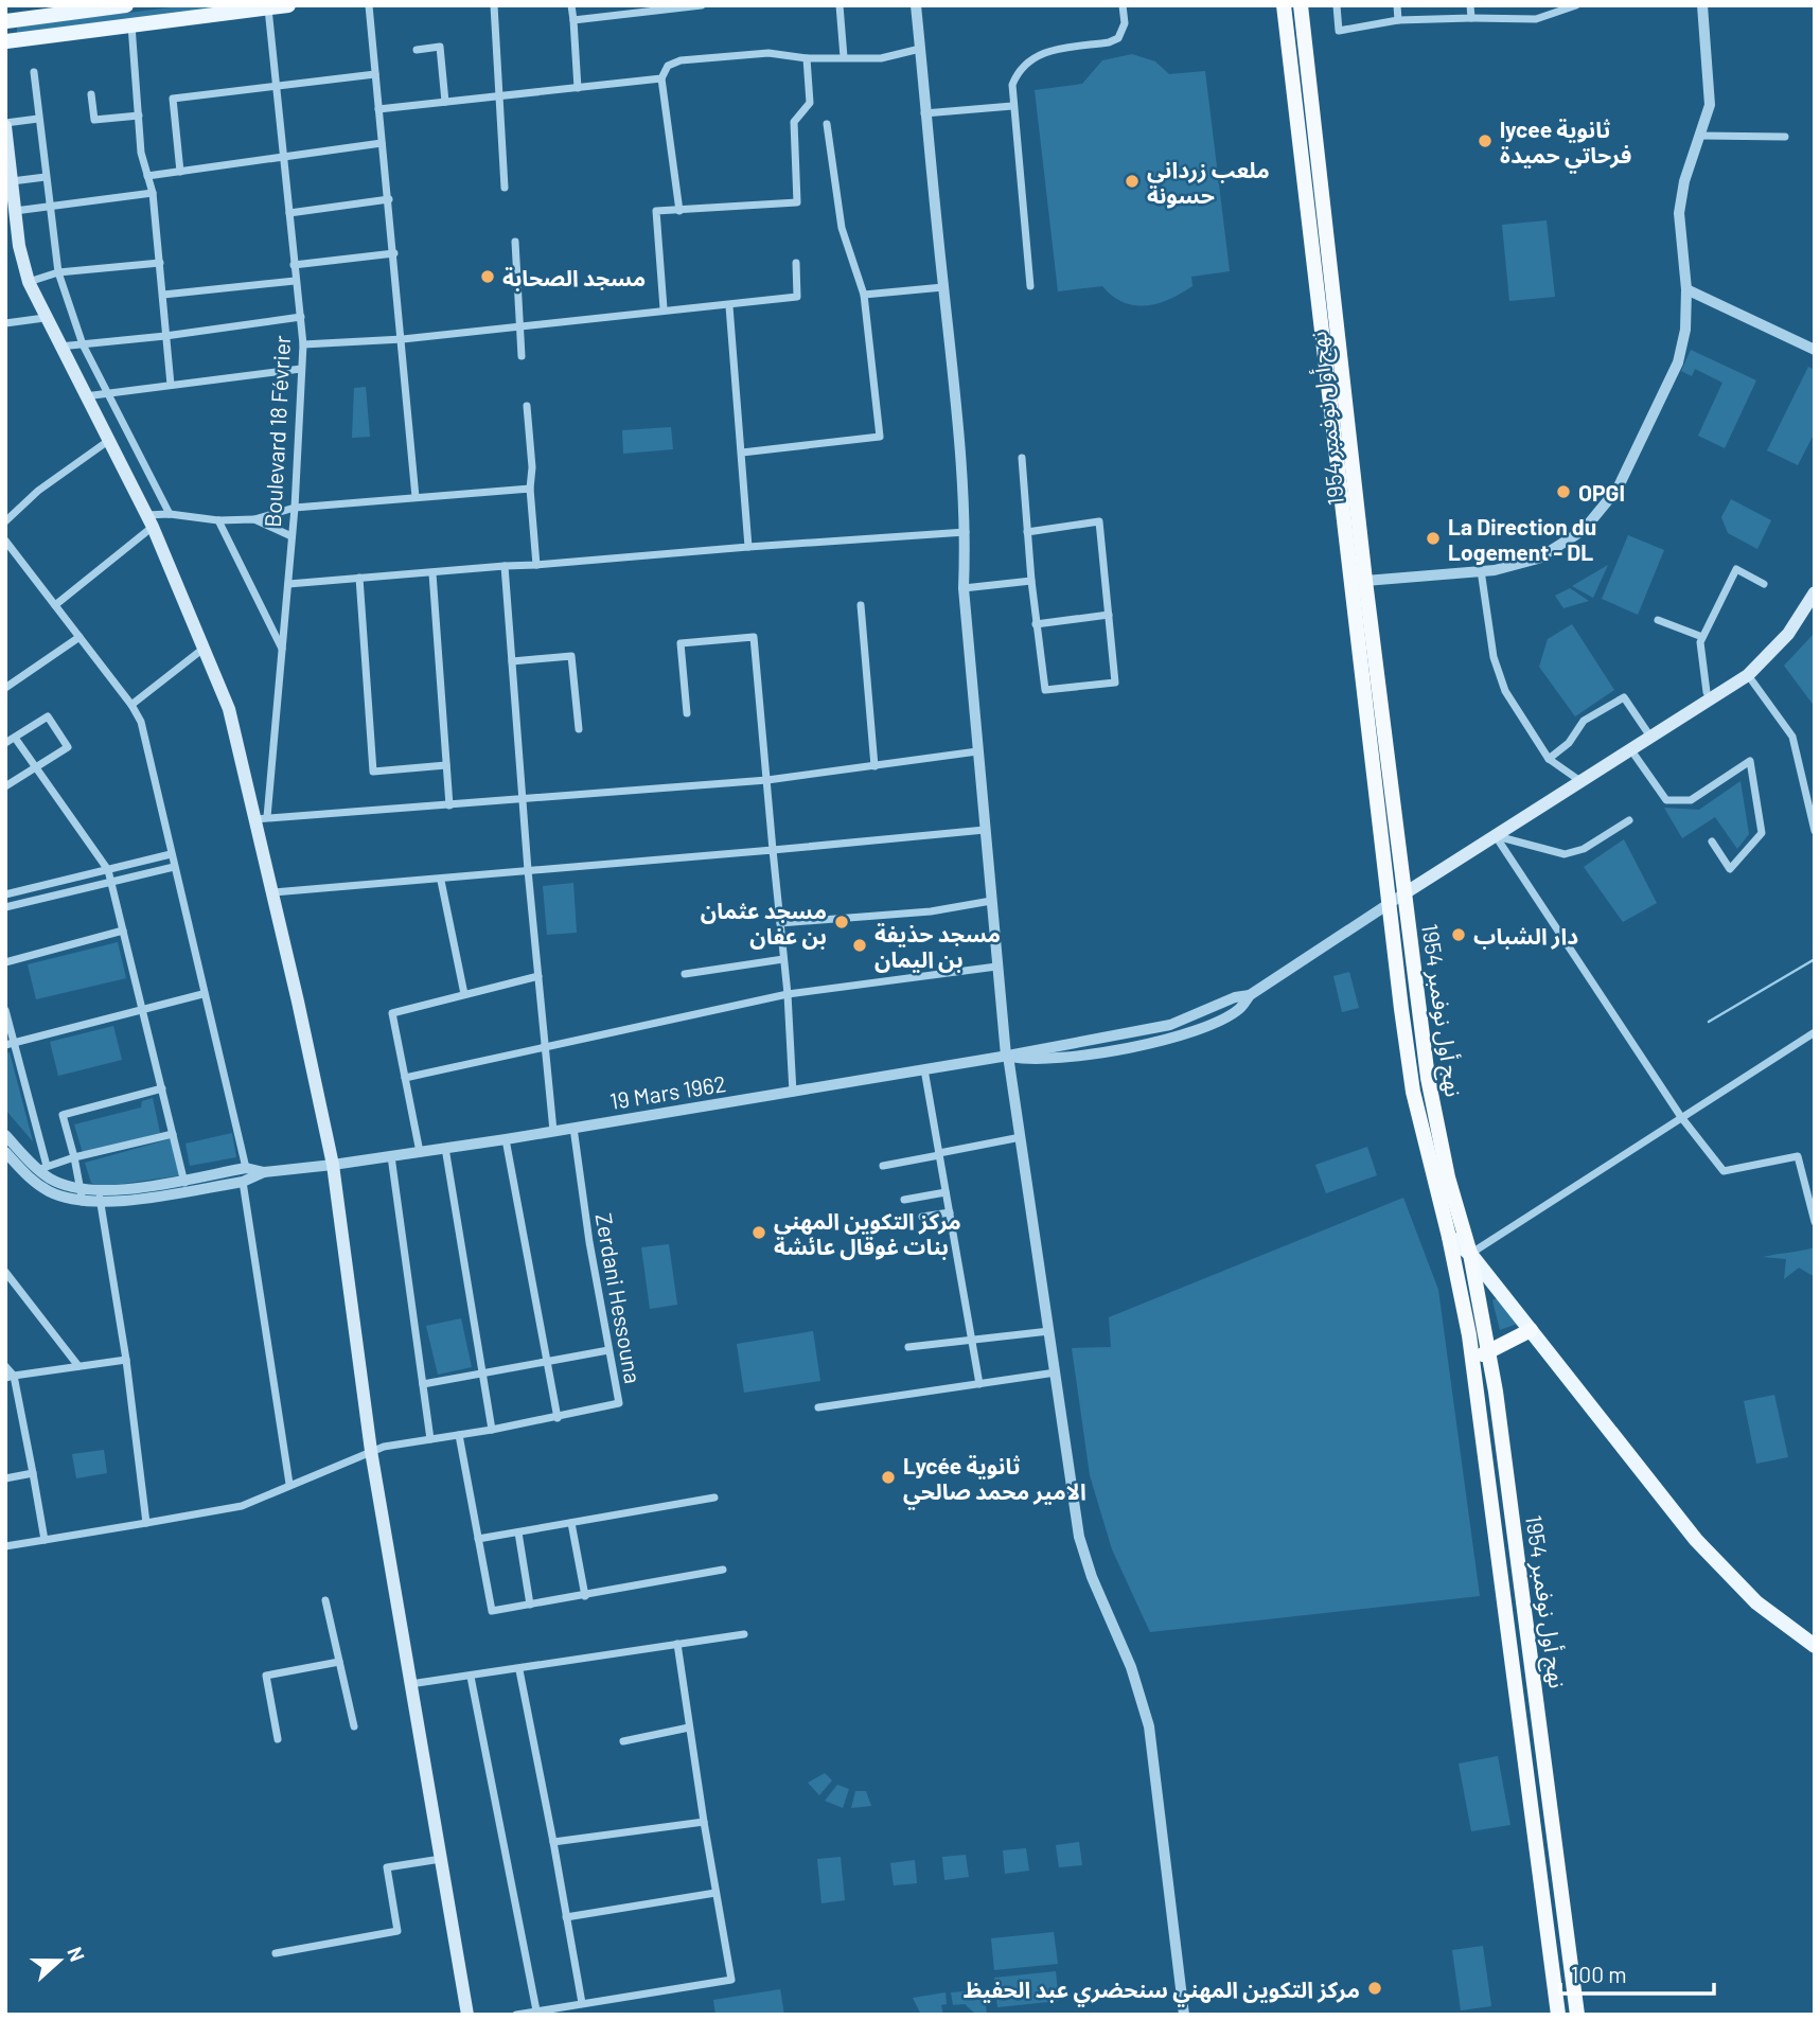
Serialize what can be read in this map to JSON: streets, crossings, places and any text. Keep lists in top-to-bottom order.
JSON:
{
  "streets": {
    "highway": ["نهج أول نوفمبر 1954"],
    "street": ["Boulevard 18 Février", "19 Mars 1962", "Zerdani Hessouna"]
  },
  "crossings": [
    ["نهج أول نوفمبر 1954", "19 Mars 1962"],
    ["19 Mars 1962", "Zerdani Hessouna"]
  ],
  "places": [
    "lycee ثانوية فرحاتي حميدة",
    "ملعب زرداني حسونة",
    "مسجد الصحابة",
    "OPGI",
    "La Direction du Logement - DL",
    "مسجد عثمان بن عفان",
    "دار الشباب",
    "مسجد حذيفة بن اليمان",
    "مركز التكوين المهني بنات غوقال عائشة",
    "Lycée ثانوية الامير محمد صالحي",
    "مركز التكوين المهني سنحضري عبد الحفيظ"
  ],
  "scale_bar": "100 m",
  "north": "right"
}
